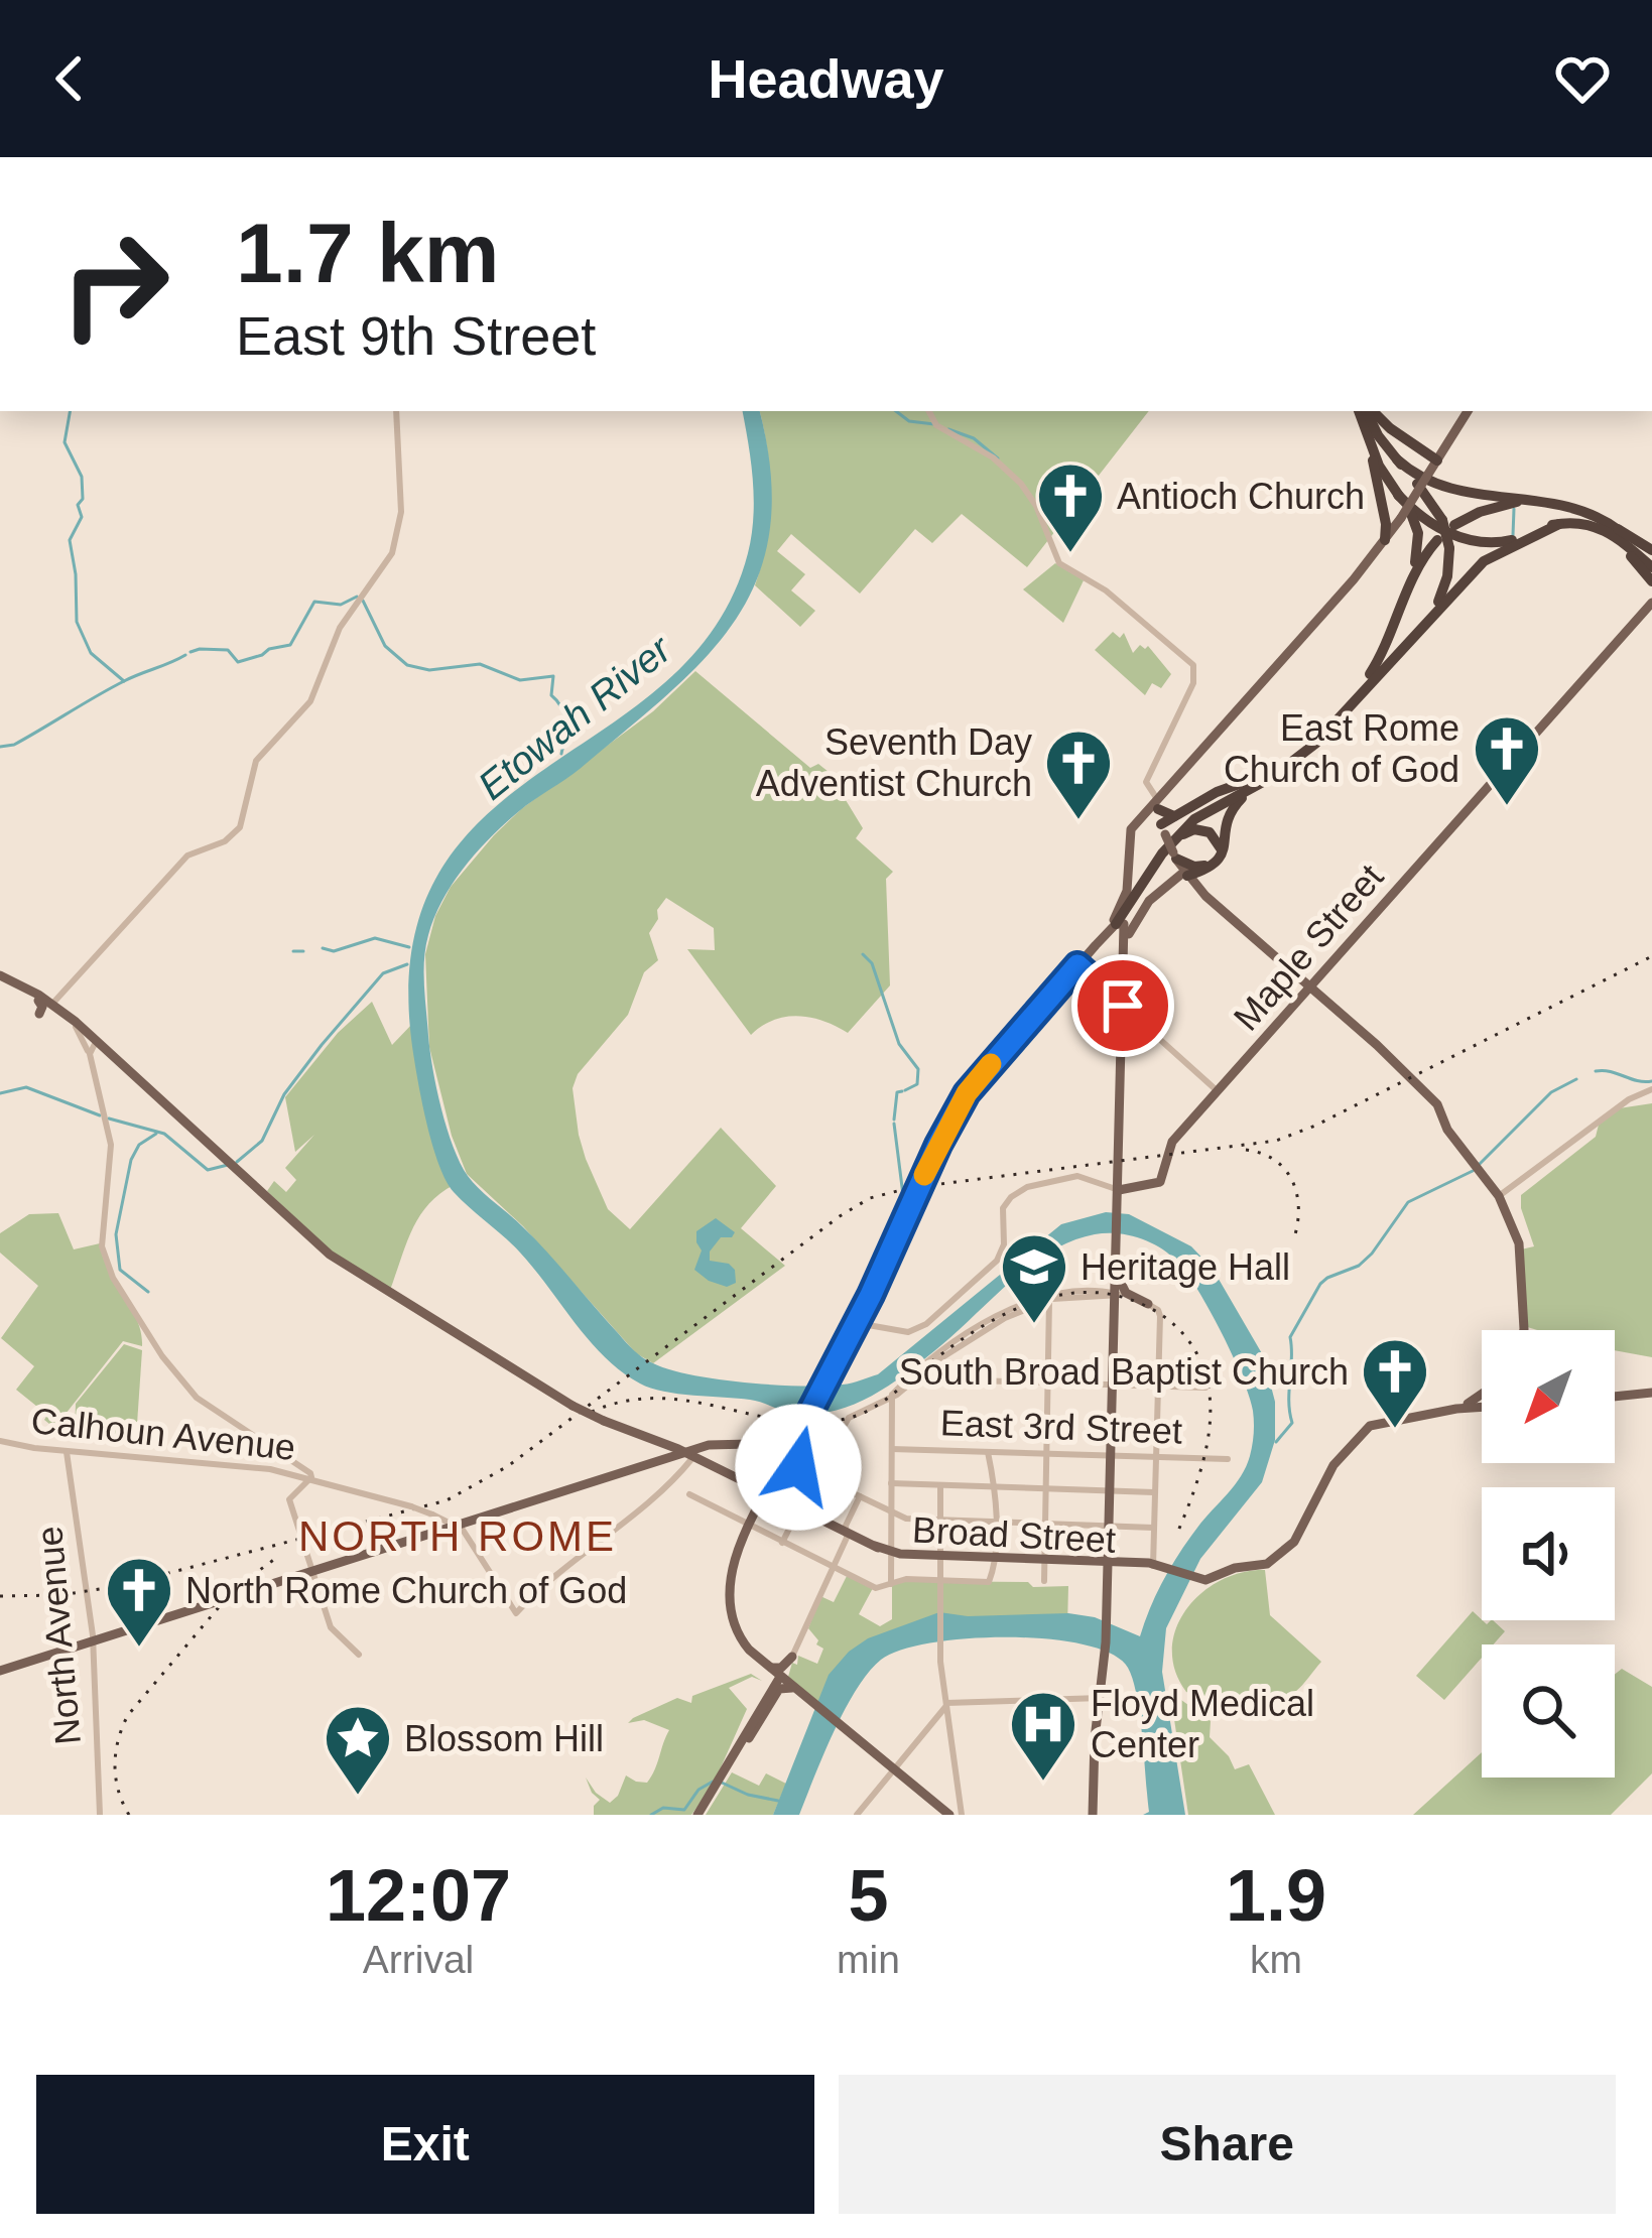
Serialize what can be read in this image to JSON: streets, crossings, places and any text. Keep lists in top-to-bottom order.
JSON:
{
  "streets": {
    "main road": ["Maple Street", "Broad Street"],
    "street": ["East 3rd Street", "Calhoun Avenue", "North Avenue"]
  },
  "crossings": [
    ["Calhoun Avenue", "North Avenue"]
  ],
  "districts": ["NORTH ROME"],
  "water": ["Etowah River"],
  "places": {
    "church": [
      "Antioch Church",
      "East Rome Church of God",
      "Seventh Day Adventist Church",
      "South Broad Baptist Church",
      "North Rome Church of God"
    ],
    "school or university": ["Heritage Hall"],
    "hospital": ["Floyd Medical Center"],
    "place": ["Blossom Hill"]
  },
  "north": "bottom left",
  "page": {
    "header": "Headway",
    "turn": ["1.7 km", "East 9th Street"],
    "eta": [
      "12:07",
      "Arrival",
      "5",
      "min",
      "1.9",
      "km"
    ],
    "buttons": ["Exit", "Share"]
  }
}
